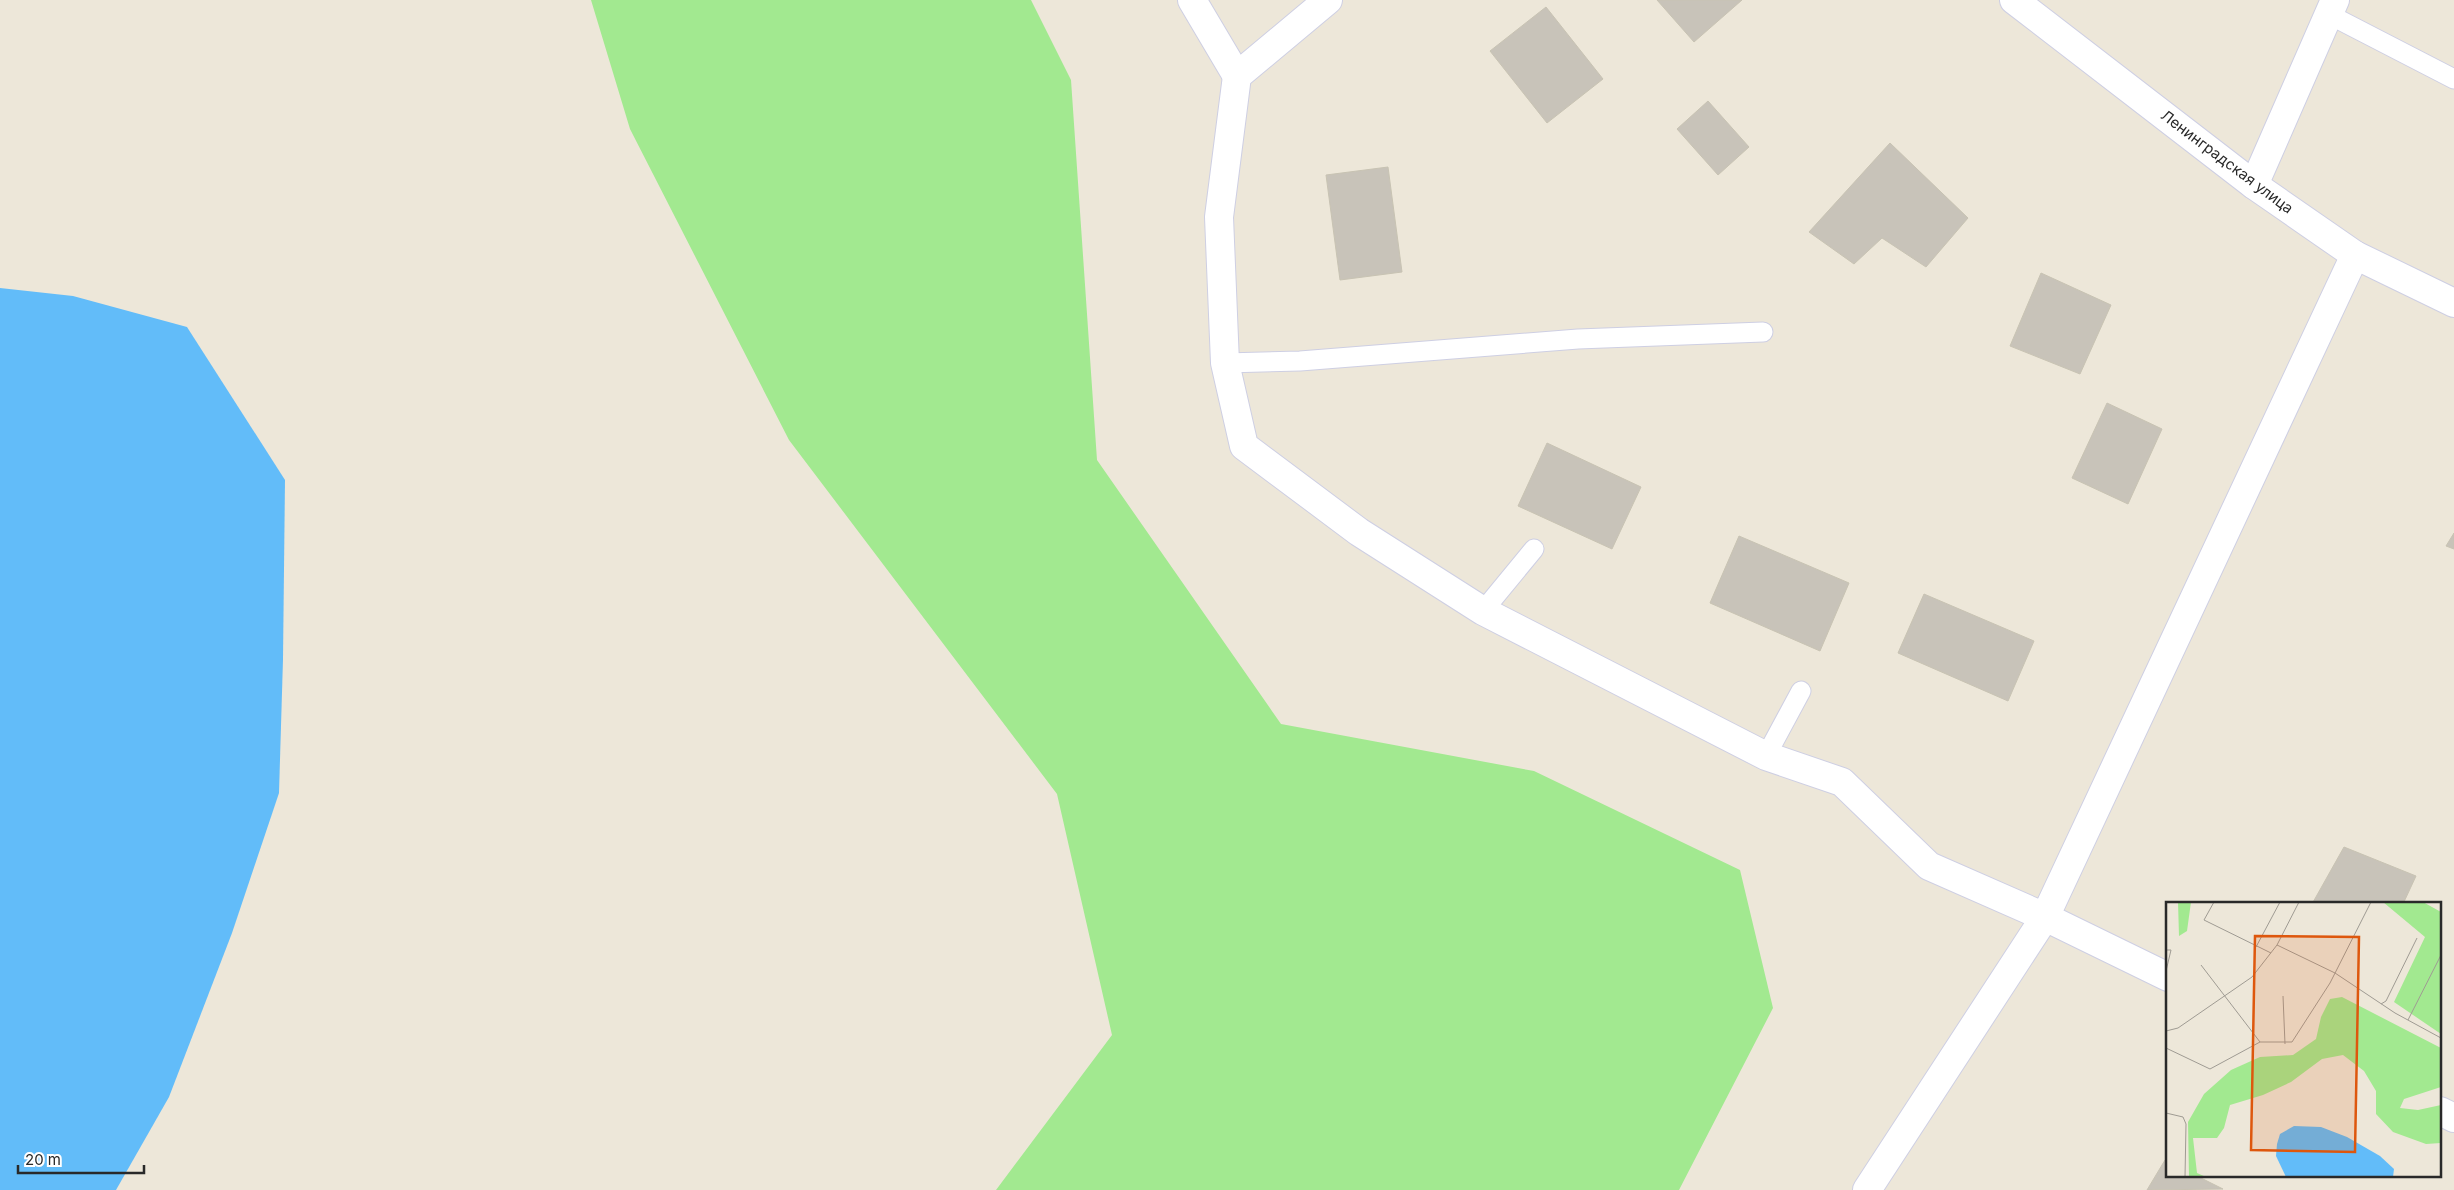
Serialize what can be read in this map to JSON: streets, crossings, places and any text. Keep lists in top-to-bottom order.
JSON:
{
  "streets": {
    "street": ["Ленинградская улица"]
  },
  "scale_bar": "20 m"
}
